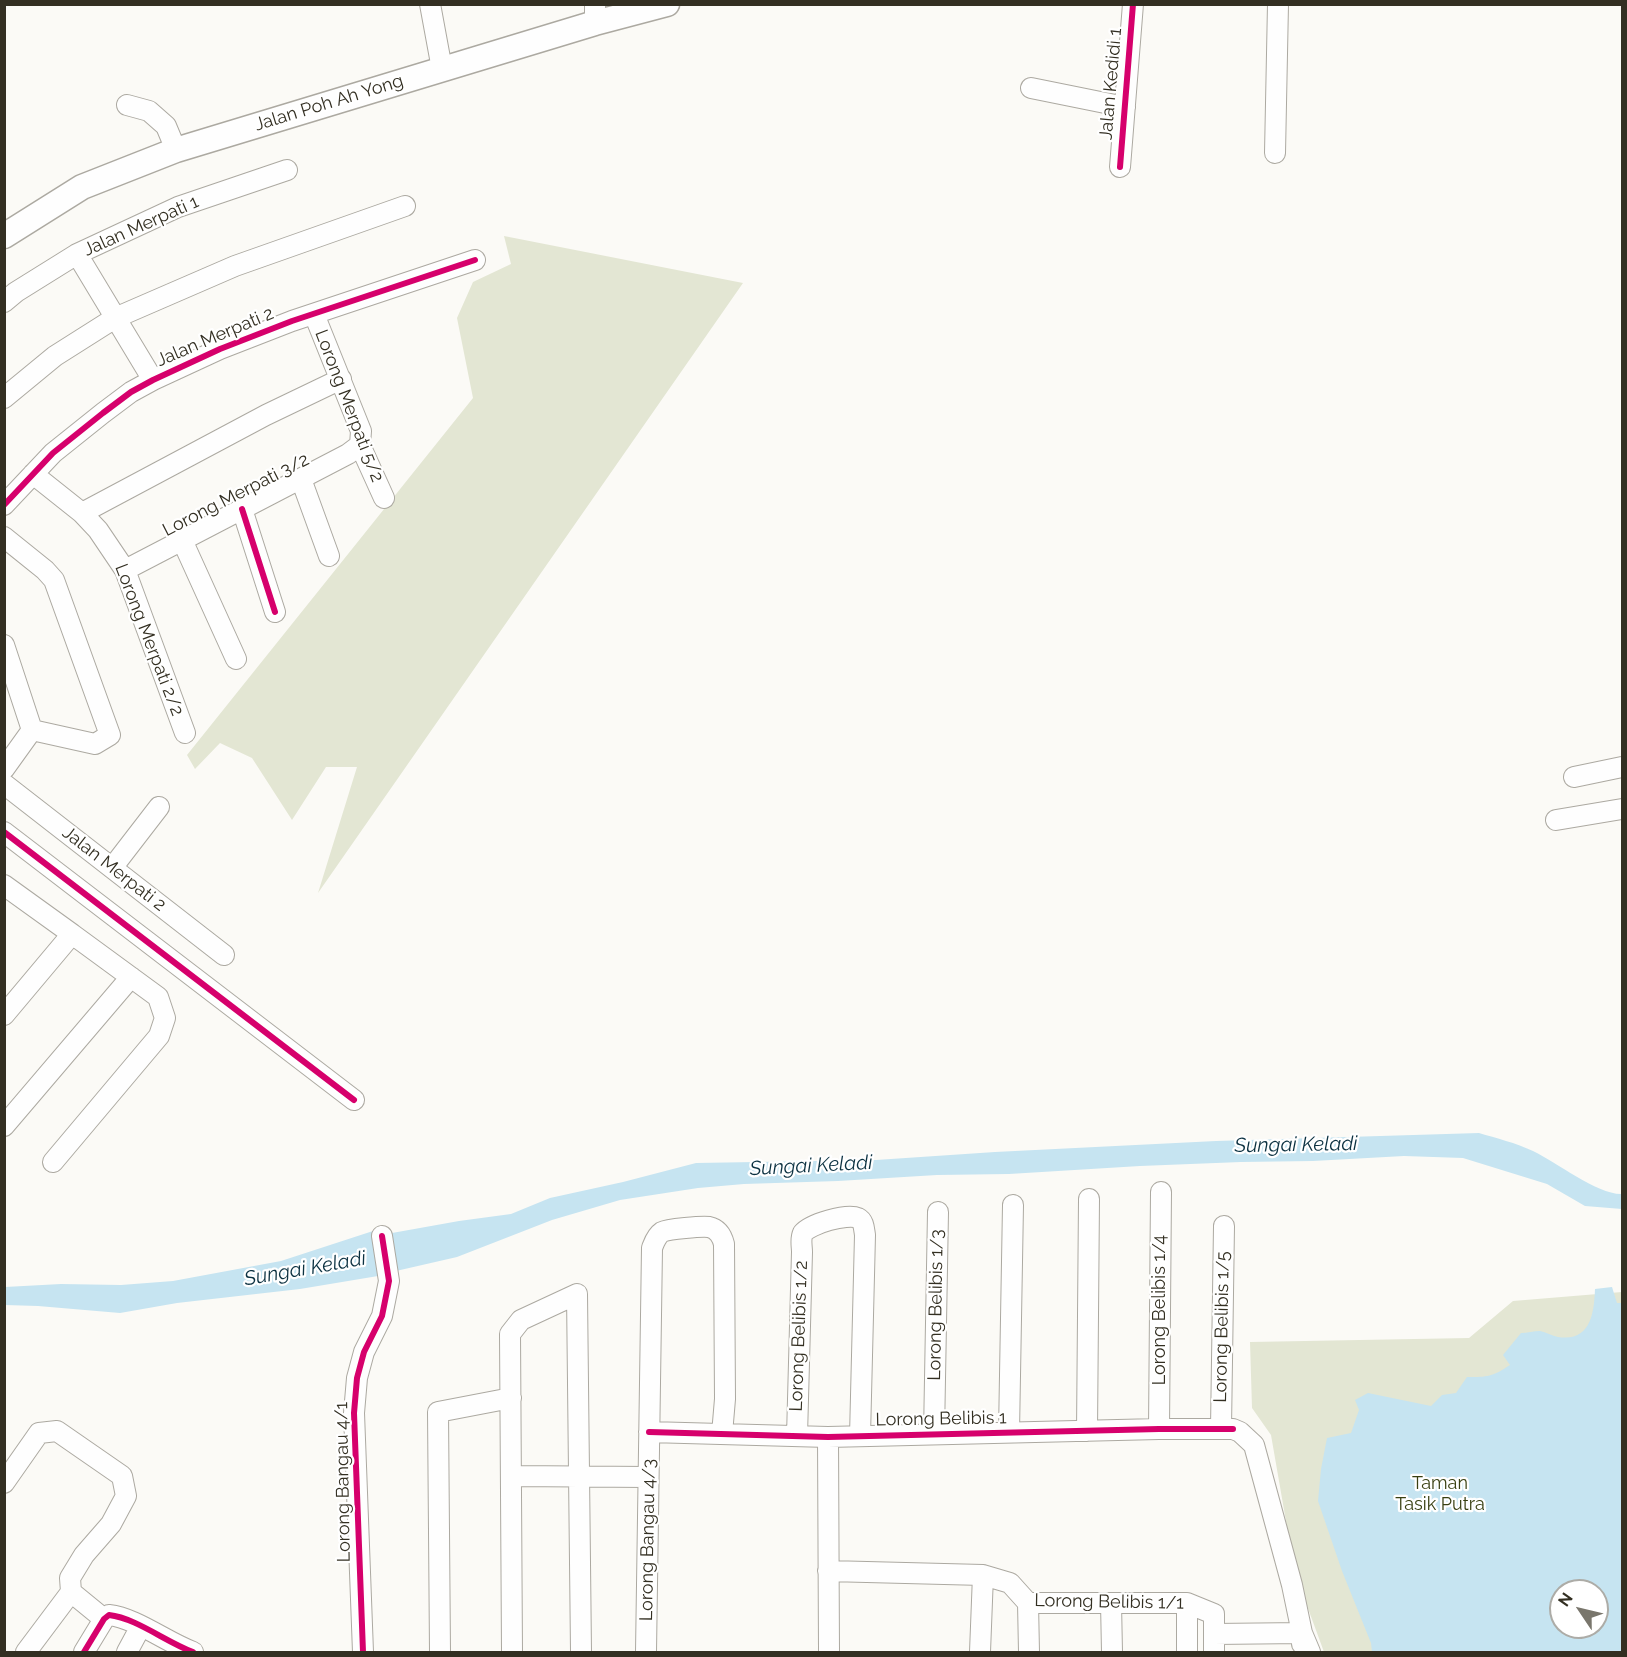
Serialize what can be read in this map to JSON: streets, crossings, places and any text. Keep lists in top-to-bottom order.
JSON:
{
  "streets": {
    "main road": ["Jalan Poh Ah Yong"],
    "street": [
      "Jalan Kedidi 1",
      "Jalan Merpati 1",
      "Jalan Merpati 2",
      "Lorong Merpati 5/2",
      "Lorong Merpati 3/2",
      "Lorong Merpati 2/2",
      "Lorong Belibis 1/3",
      "Lorong Belibis 1/4",
      "Lorong Belibis 1/5",
      "Lorong Belibis 1/2",
      "Lorong Belibis 1",
      "Lorong Bangau 4/1",
      "Lorong Bangau 4/3",
      "Lorong Belibis 1/1"
    ]
  },
  "crossings": [
    ["Jalan Merpati 2", "Lorong Merpati 5/2"],
    ["Jalan Merpati 2", "Lorong Merpati 2/2"],
    ["Lorong Merpati 5/2", "Lorong Merpati 3/2"],
    ["Lorong Merpati 3/2", "Lorong Merpati 2/2"],
    ["Lorong Belibis 1/3", "Lorong Belibis 1"],
    ["Lorong Belibis 1/4", "Lorong Belibis 1"],
    ["Lorong Belibis 1/5", "Lorong Belibis 1"],
    ["Lorong Belibis 1/2", "Lorong Belibis 1"],
    ["Lorong Belibis 1", "Lorong Bangau 4/3"]
  ],
  "water": ["Sungai Keladi"],
  "parks": ["Taman Tasik Putra"],
  "north": "top left"
}
